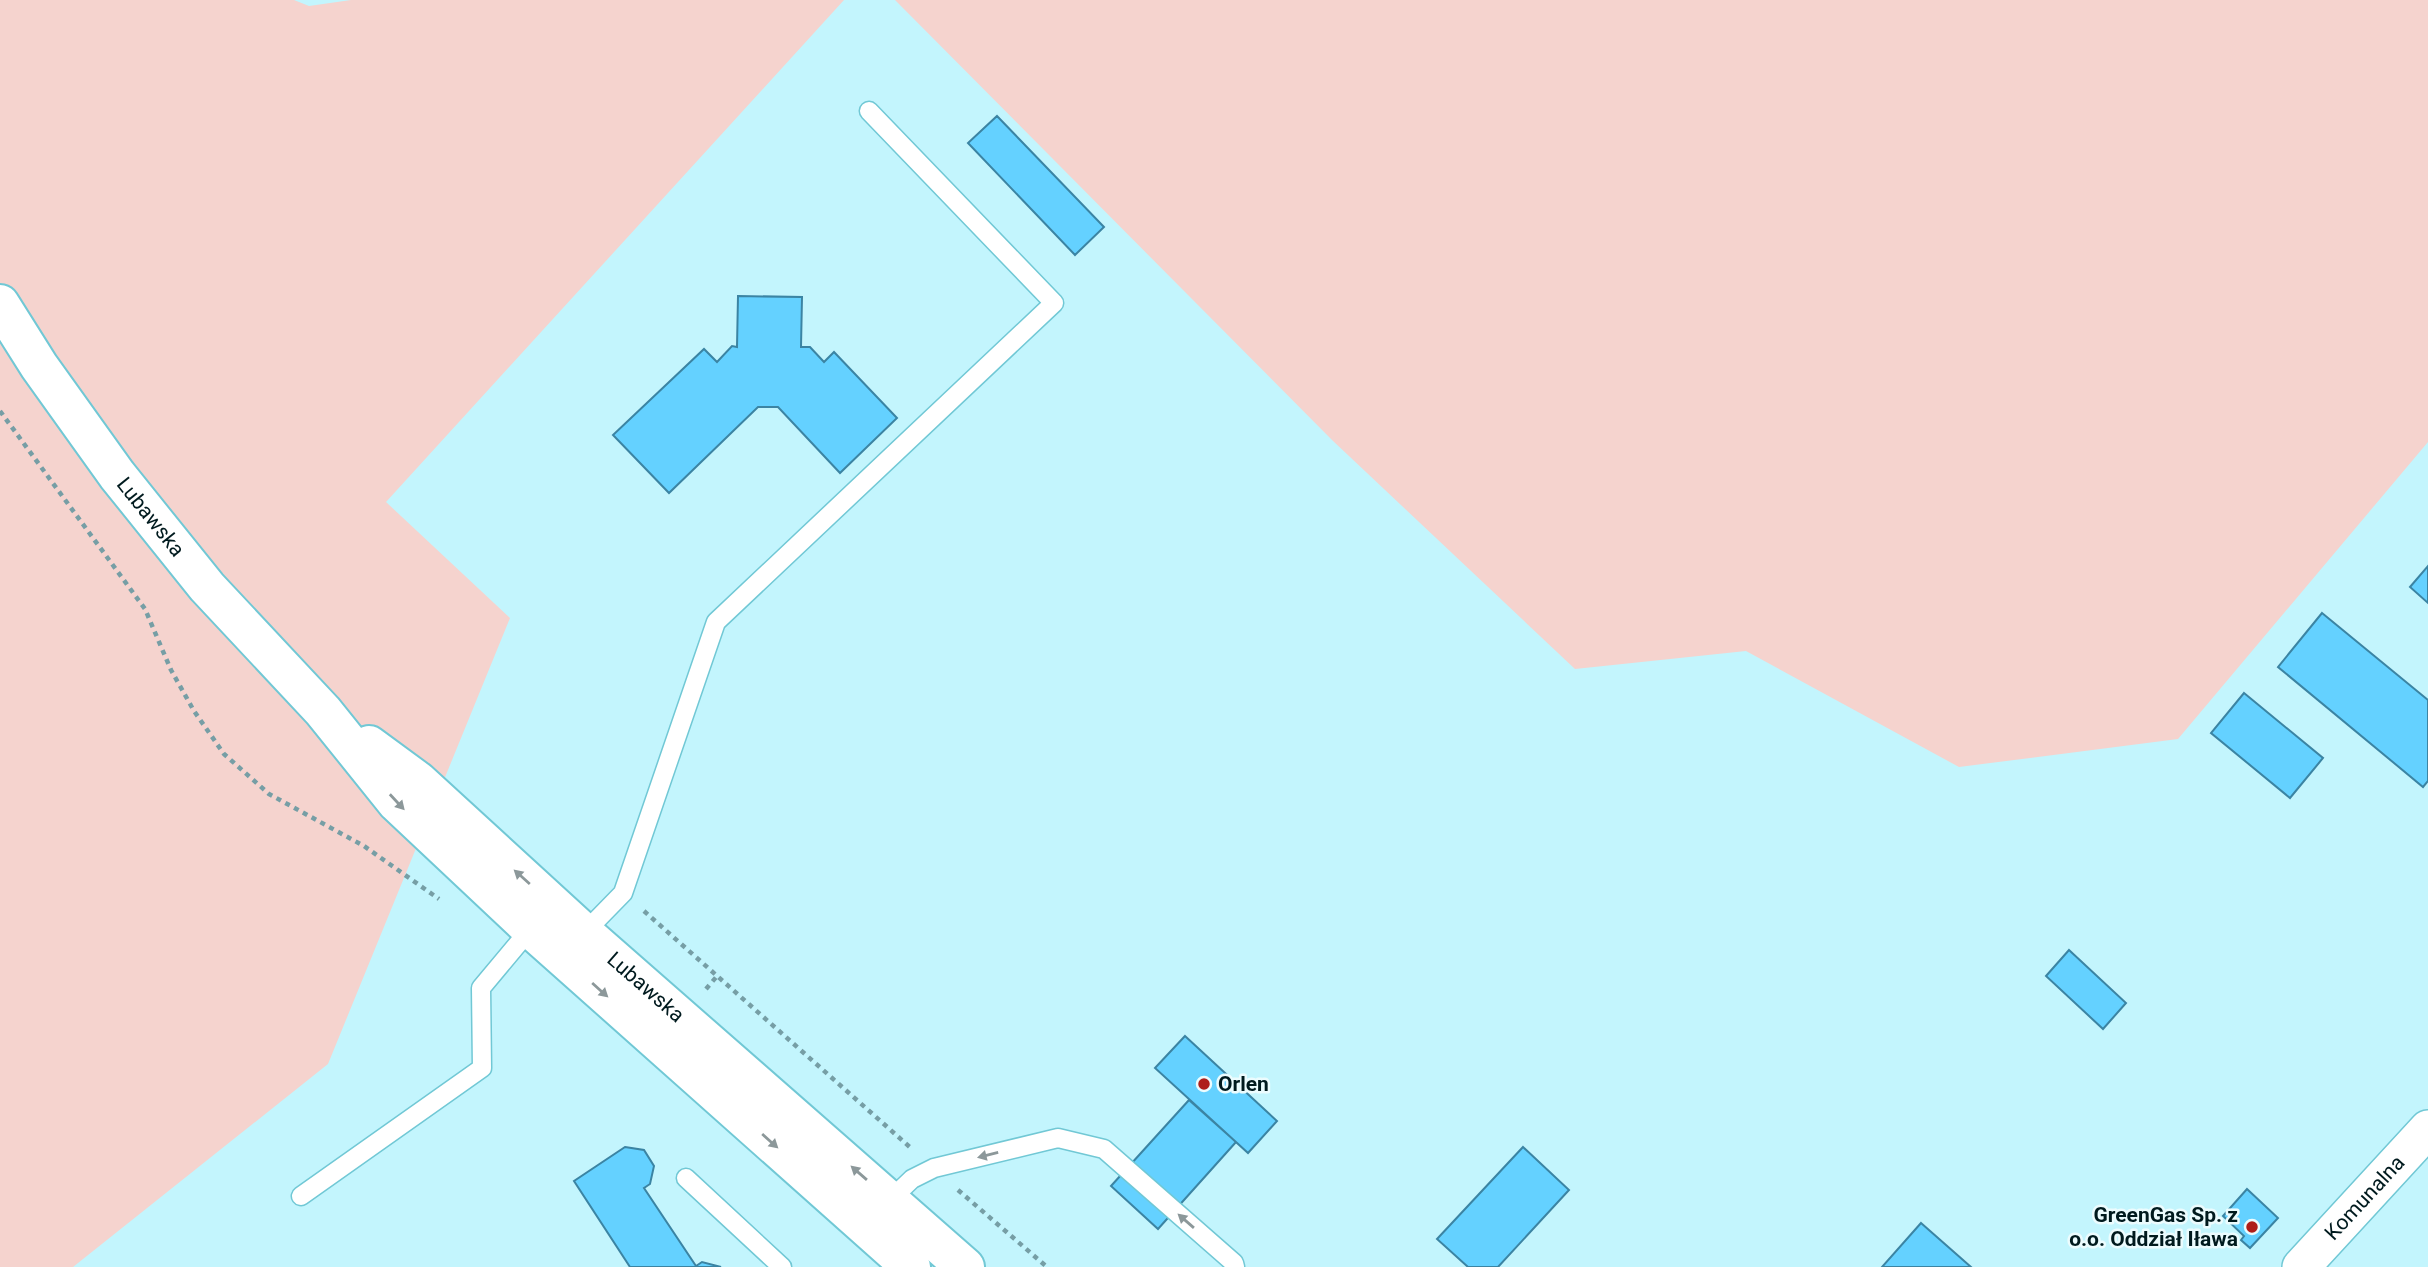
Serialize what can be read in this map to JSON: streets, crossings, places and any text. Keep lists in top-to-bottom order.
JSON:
{
  "streets": {
    "main road": ["Lubawska"],
    "street": ["Komunalna"]
  },
  "places": ["Orlen", "GreenGas Sp. z o.o. Oddział Iława"]
}
